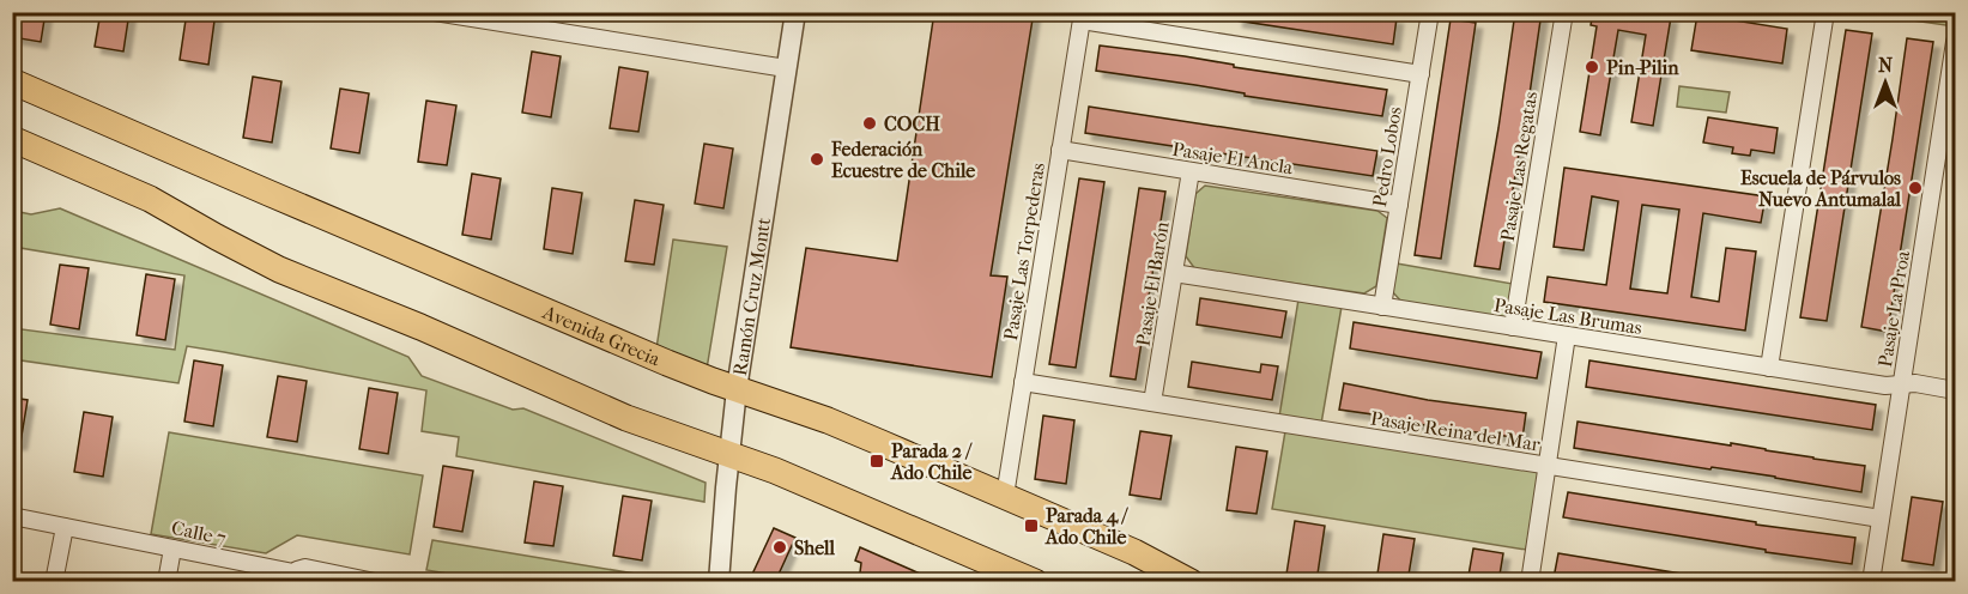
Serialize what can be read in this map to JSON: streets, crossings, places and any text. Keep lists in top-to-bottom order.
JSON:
{
  "streets": {
    "main road": ["Avenida Grecia"],
    "street": [
      "Pedro Lobos",
      "Pasaje El Ancla",
      "Pasaje Las Regatas",
      "Pasaje Las Torpederas",
      "Pasaje El Barón",
      "Ramón Cruz Montt",
      "Pasaje La Proa",
      "Pasaje Las Brumas",
      "Pasaje Reina del Mar",
      "Calle 7"
    ]
  },
  "crossings": [
    ["Pedro Lobos", "Pasaje El Ancla"],
    ["Pedro Lobos", "Pasaje Las Brumas"],
    ["Pasaje El Ancla", "Pasaje Las Torpederas"],
    ["Pasaje El Ancla", "Pasaje El Barón"],
    ["Pasaje Las Regatas", "Pasaje Las Brumas"],
    ["Pasaje Las Torpederas", "Avenida Grecia"],
    ["Pasaje Las Torpederas", "Pasaje Reina del Mar"],
    ["Pasaje El Barón", "Pasaje Las Brumas"],
    ["Pasaje El Barón", "Pasaje Reina del Mar"],
    ["Ramón Cruz Montt", "Avenida Grecia"],
    ["Pasaje La Proa", "Pasaje Las Brumas"],
    ["Pasaje La Proa", "Pasaje Reina del Mar"]
  ],
  "places": {
    "other": [
      "Pin-Pilin",
      "COCH",
      "Federación Ecuestre de Chile",
      "Escuela de Párvulos Nuevo Antumalal",
      "Shell"
    ],
    "transit": ["Parada 2 / Ado Chile", "Parada 4 / Ado Chile"]
  },
  "north": "top"
}
